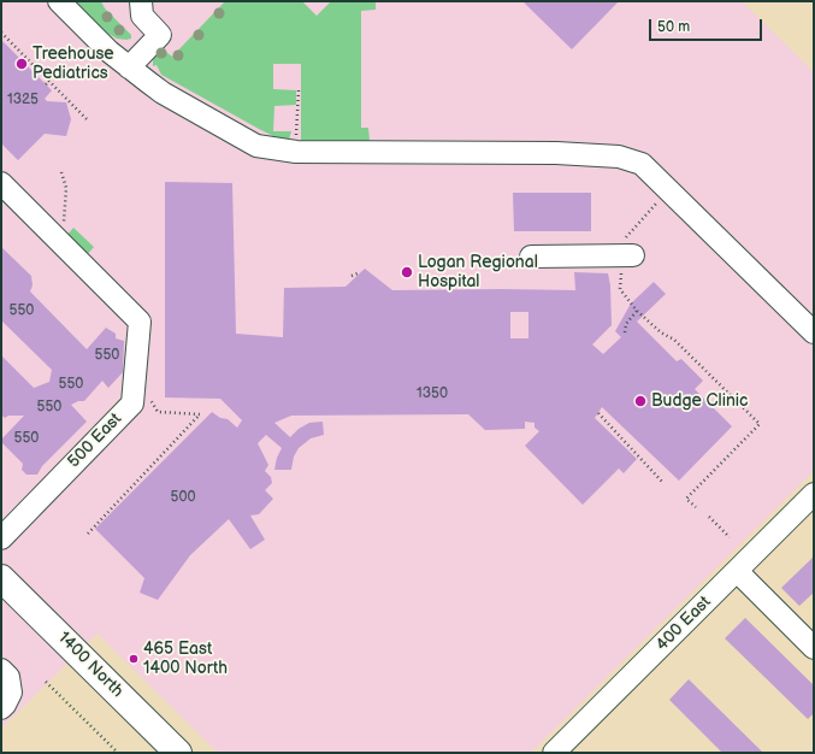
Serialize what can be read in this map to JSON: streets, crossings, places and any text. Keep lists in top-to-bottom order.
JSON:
{
  "streets": {
    "main road": ["1400 North"],
    "street": ["500 East", "400 East"]
  },
  "places": [
    "Treehouse Pediatrics",
    "Logan Regional Hospital",
    "Budge Clinic",
    "465 East 1400 North"
  ],
  "house_numbers": [
    "1325",
    "550",
    "550",
    "550",
    "1350",
    "550",
    "550",
    "500"
  ],
  "scale_bar": "50 m"
}
